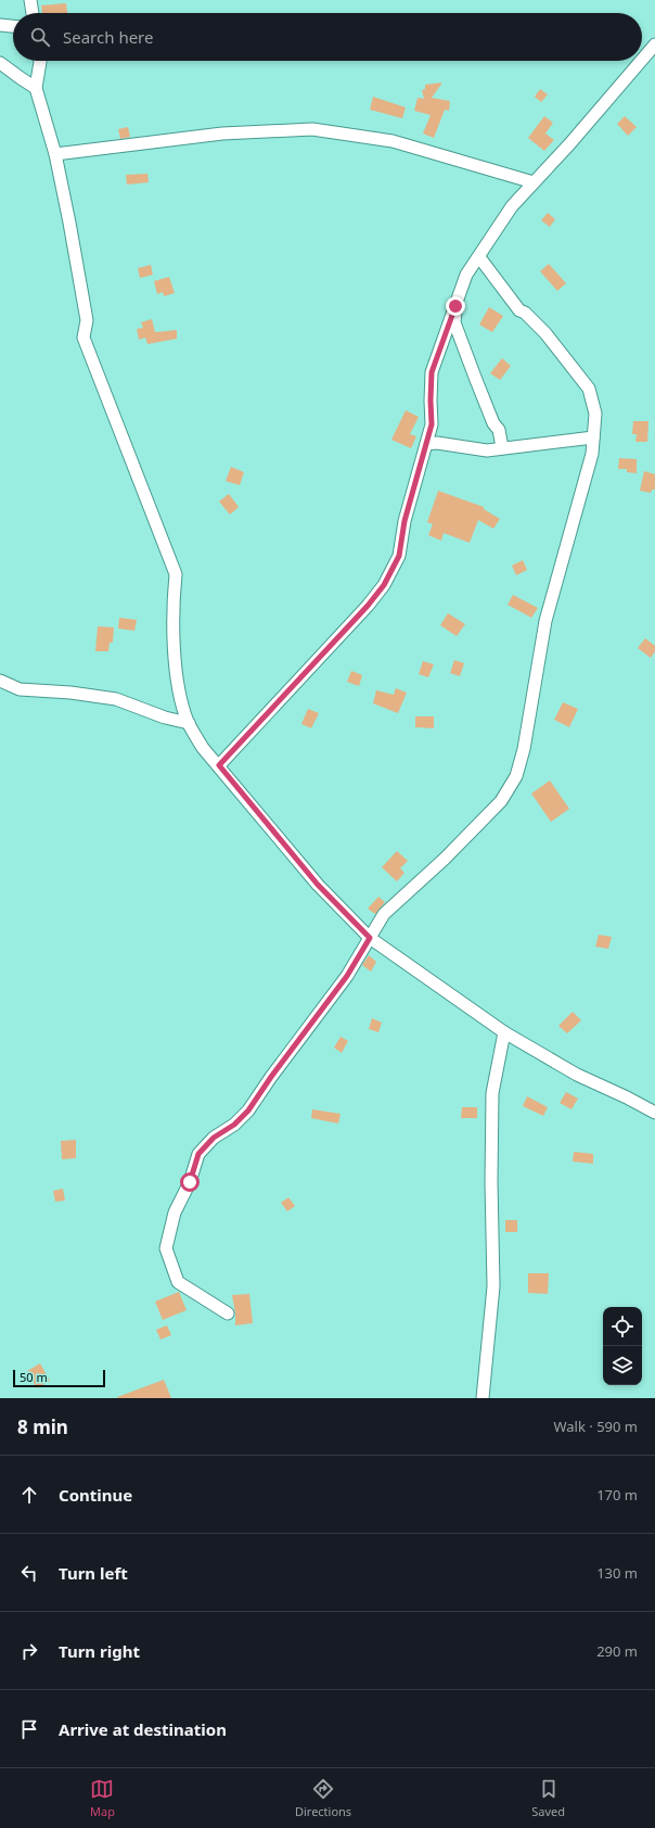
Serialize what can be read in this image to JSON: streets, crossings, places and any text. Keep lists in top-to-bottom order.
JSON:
{
  "scale_bar": "50 m",
  "page": {
    "search": "Search here",
    "scale": "50 m",
    "heading": ["8 min", "Walk · 590 m"],
    "list": [
      ["Continue", "170 m"],
      ["Turn left", "130 m"],
      ["Turn right", "290 m"],
      "Arrive at destination"
    ],
    "nav": ["Map", "Directions", "Saved"]
  }
}
